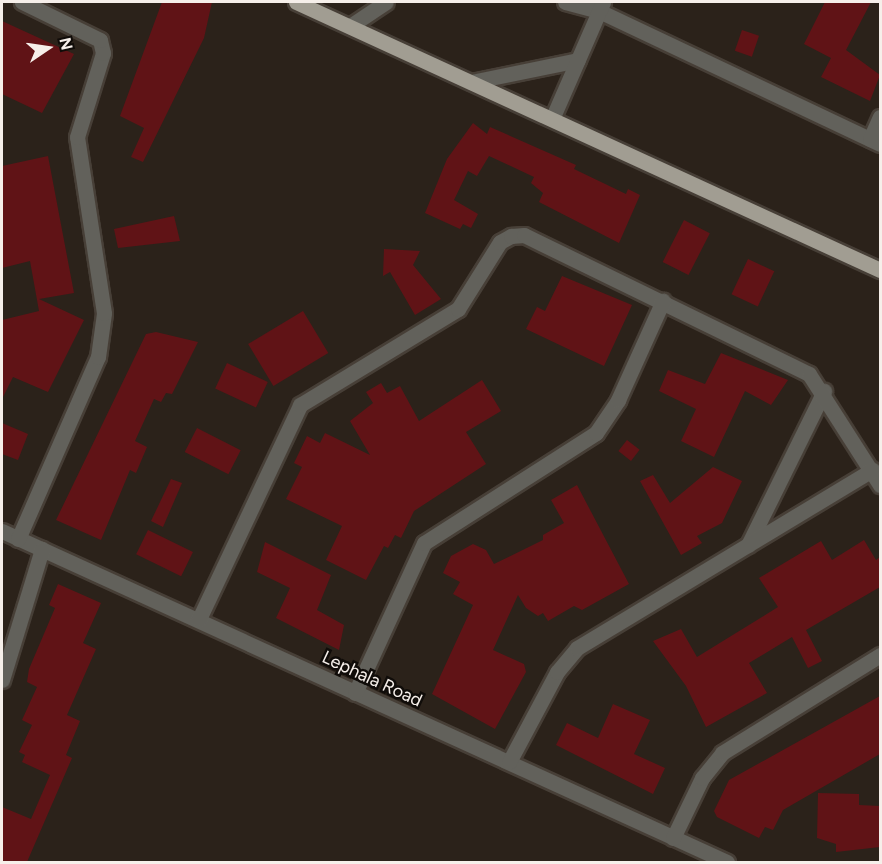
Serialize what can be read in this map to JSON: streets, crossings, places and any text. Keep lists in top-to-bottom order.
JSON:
{
  "streets": {
    "street": ["Lephala Road"]
  },
  "north": "right"
}
